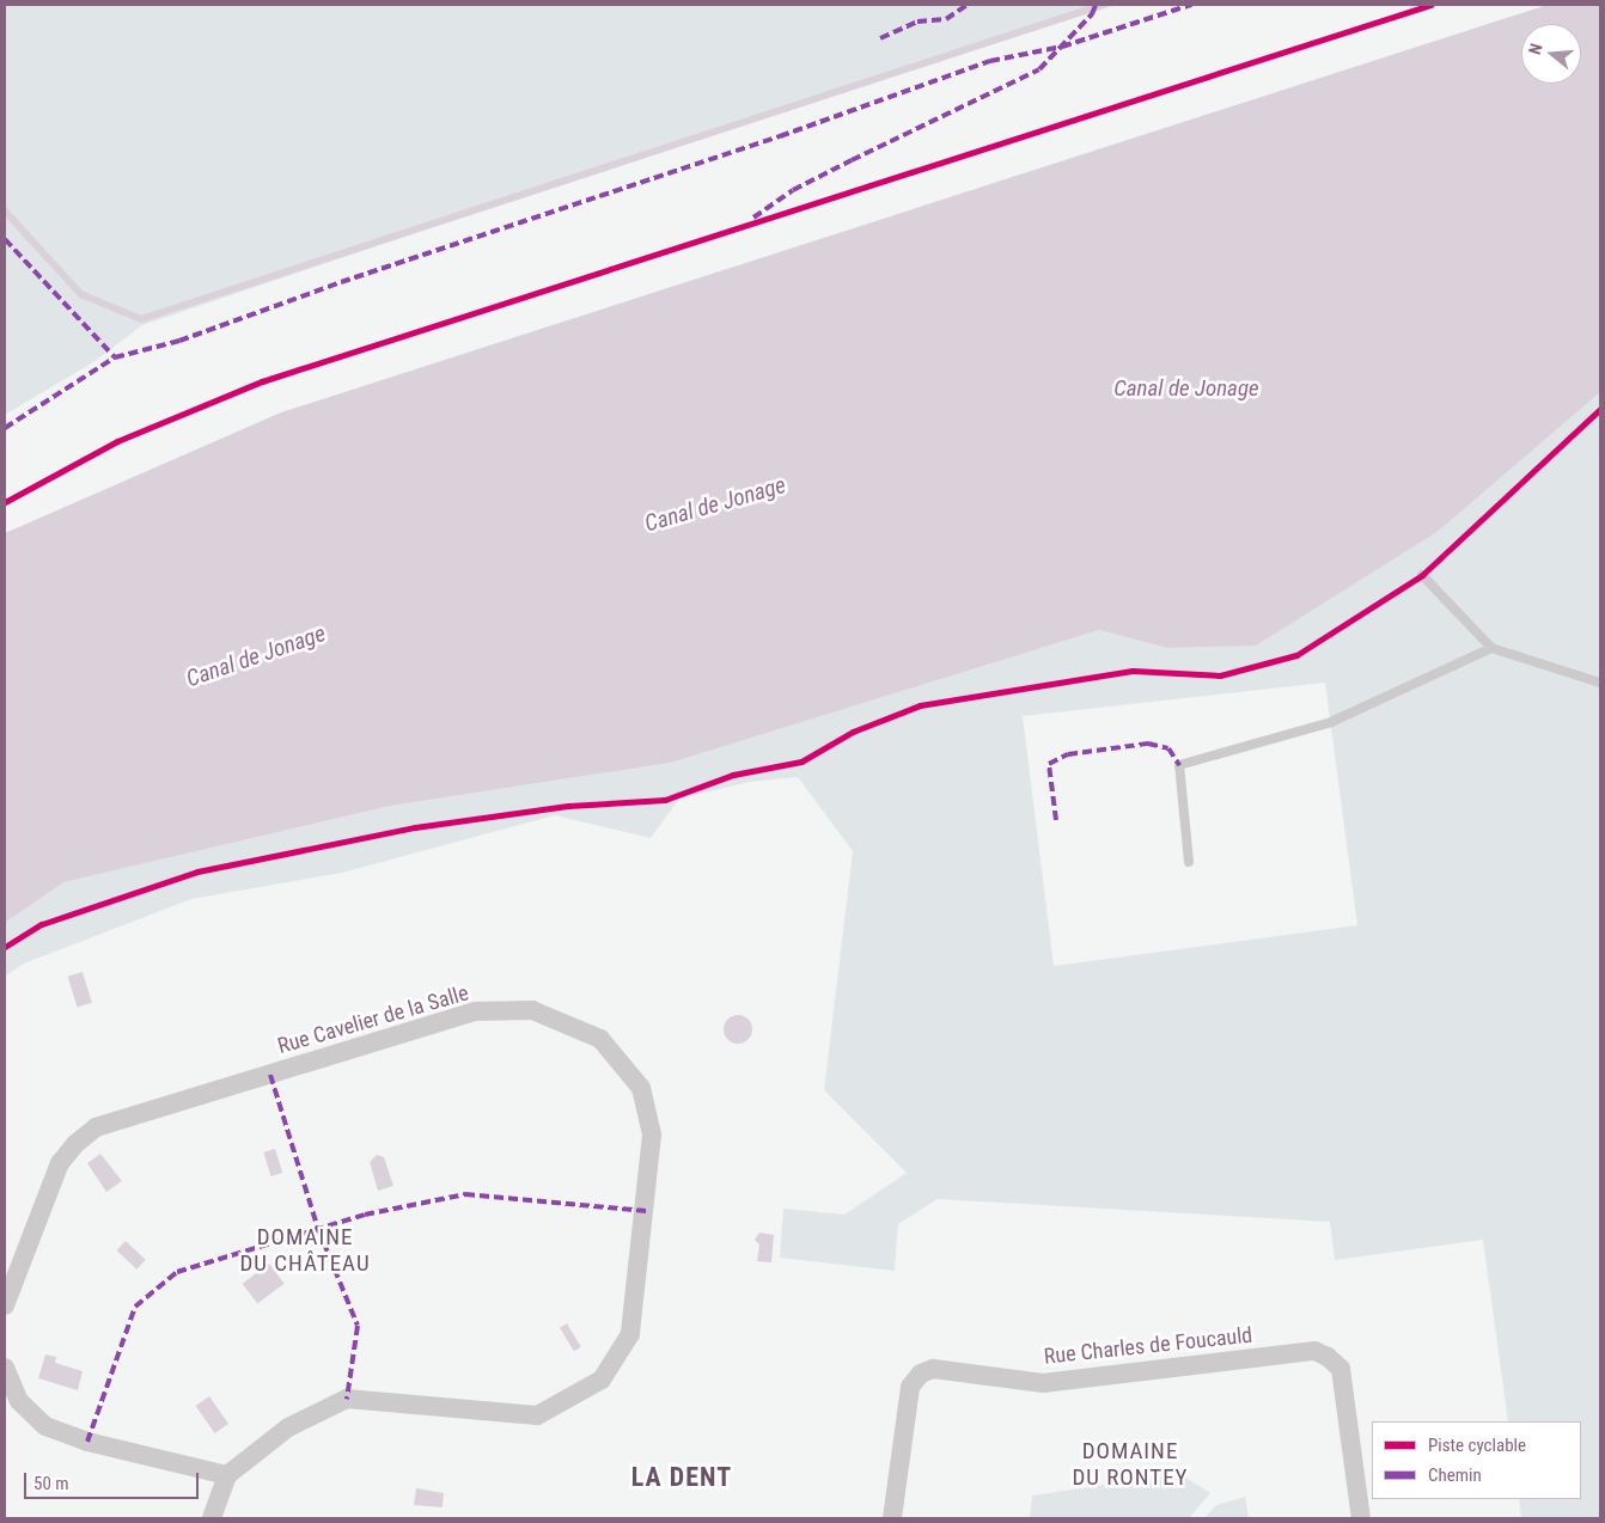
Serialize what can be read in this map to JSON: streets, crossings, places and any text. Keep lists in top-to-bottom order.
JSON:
{
  "streets": {
    "street": ["Rue Cavelier de la Salle", "Rue Charles de Foucauld"]
  },
  "districts": ["DOMAINE DU CHÂTEAU", "DOMAINE DU RONTEY", "LA DENT"],
  "water": ["Canal de Jonage"],
  "legend": ["Piste cyclable", "Chemin"],
  "scale_bar": "50 m",
  "north": "left"
}
